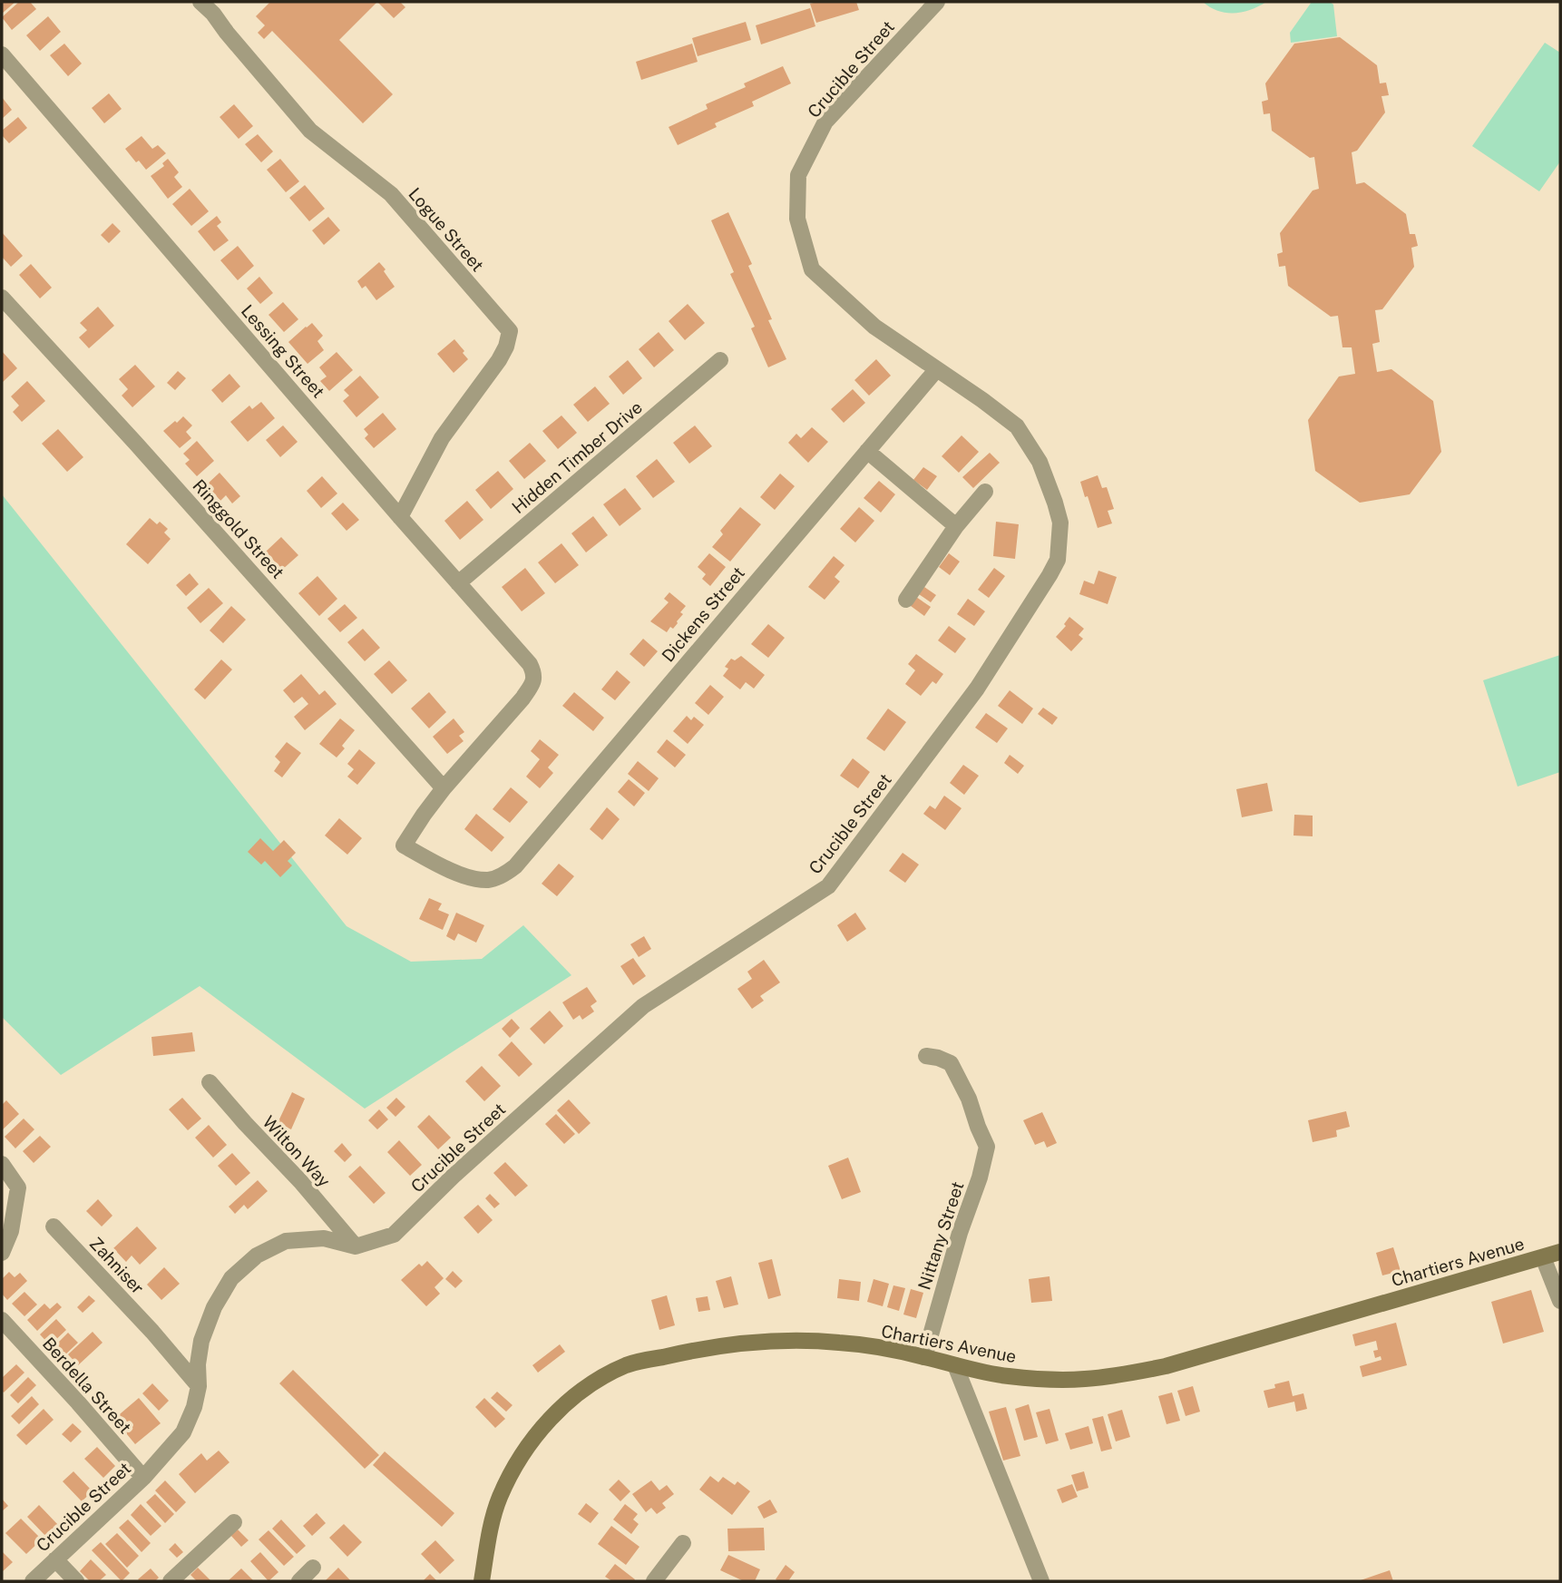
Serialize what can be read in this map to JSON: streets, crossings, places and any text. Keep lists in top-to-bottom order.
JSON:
{
  "streets": {
    "street": [
      "Crucible Street",
      "Logue Street",
      "Lessing Street",
      "Hidden Timber Drive",
      "Ringgold Street",
      "Dickens Street",
      "Wilton Way",
      "Nittany Street",
      "Chartiers Avenue",
      "Zahniser",
      "Berdella Street"
    ]
  },
  "crossings": [
    ["Crucible Street", "Dickens Street"],
    ["Crucible Street", "Wilton Way"],
    ["Crucible Street", "Zahniser"],
    ["Crucible Street", "Berdella Street"],
    ["Logue Street", "Lessing Street"],
    ["Lessing Street", "Hidden Timber Drive"],
    ["Lessing Street", "Ringgold Street"],
    ["Lessing Street", "Dickens Street"],
    ["Ringgold Street", "Dickens Street"],
    ["Nittany Street", "Chartiers Avenue"]
  ]
}
